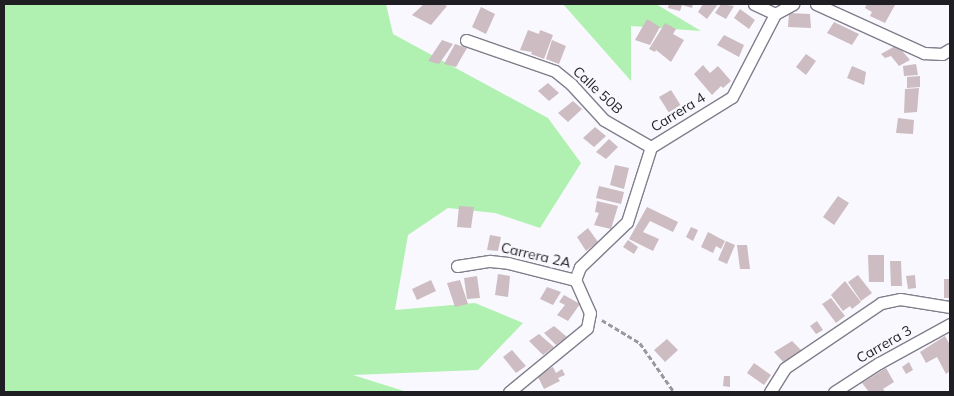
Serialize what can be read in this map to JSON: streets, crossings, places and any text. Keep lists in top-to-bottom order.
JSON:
{
  "streets": {
    "street": [
      "Calle 50B",
      "Carrera 4",
      "Carrera 2A",
      "Carrera 3"
    ]
  },
  "crossings": [
    ["Calle 50B", "Carrera 4"],
    ["Carrera 4", "Carrera 2A"]
  ]
}
